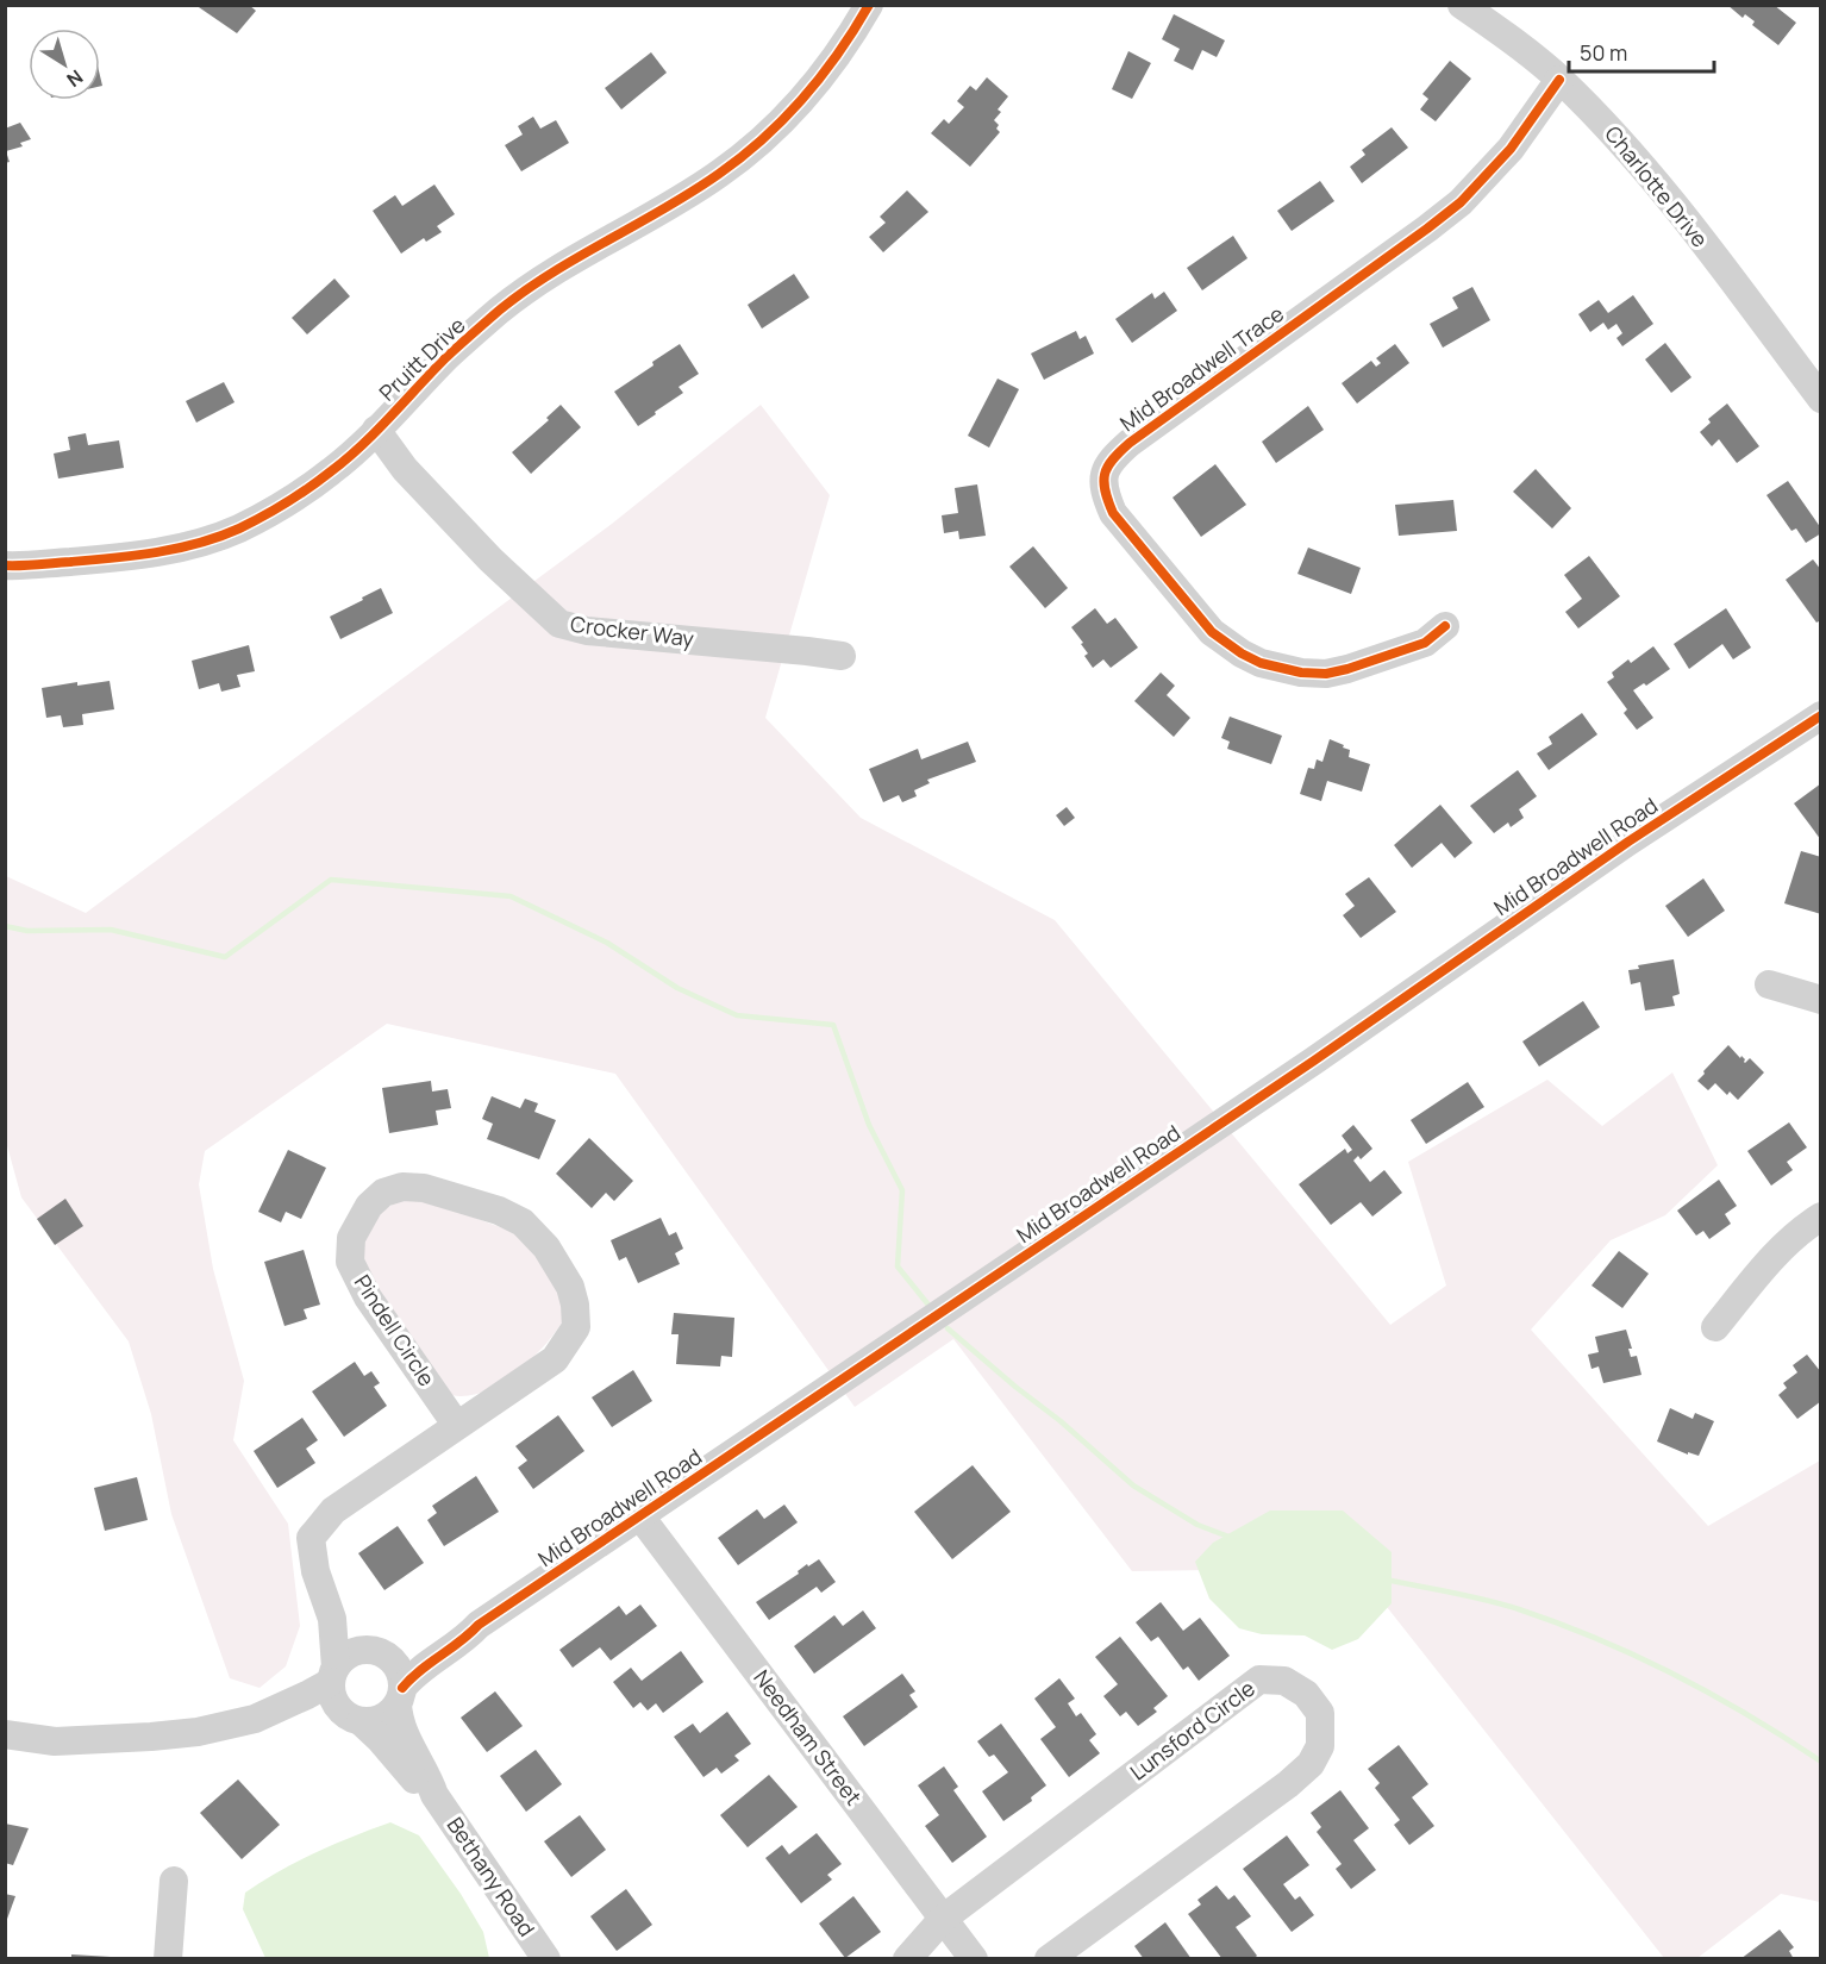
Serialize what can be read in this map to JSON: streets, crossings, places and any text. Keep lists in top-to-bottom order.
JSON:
{
  "streets": {
    "street": [
      "Charlotte Drive",
      "Pruitt Drive",
      "Mid Broadwell Trace",
      "Crocker Way",
      "Mid Broadwell Road",
      "Pindell Circle",
      "Lunsford Circle",
      "Needham Street",
      "Bethany Road"
    ]
  },
  "crossings": [
    ["Charlotte Drive", "Mid Broadwell Trace"],
    ["Pruitt Drive", "Crocker Way"],
    ["Mid Broadwell Road", "Pindell Circle"],
    ["Mid Broadwell Road", "Needham Street"],
    ["Mid Broadwell Road", "Bethany Road"],
    ["Pindell Circle", "Bethany Road"],
    ["Lunsford Circle", "Needham Street"]
  ],
  "scale_bar": "50 m",
  "north": "bottom right"
}
